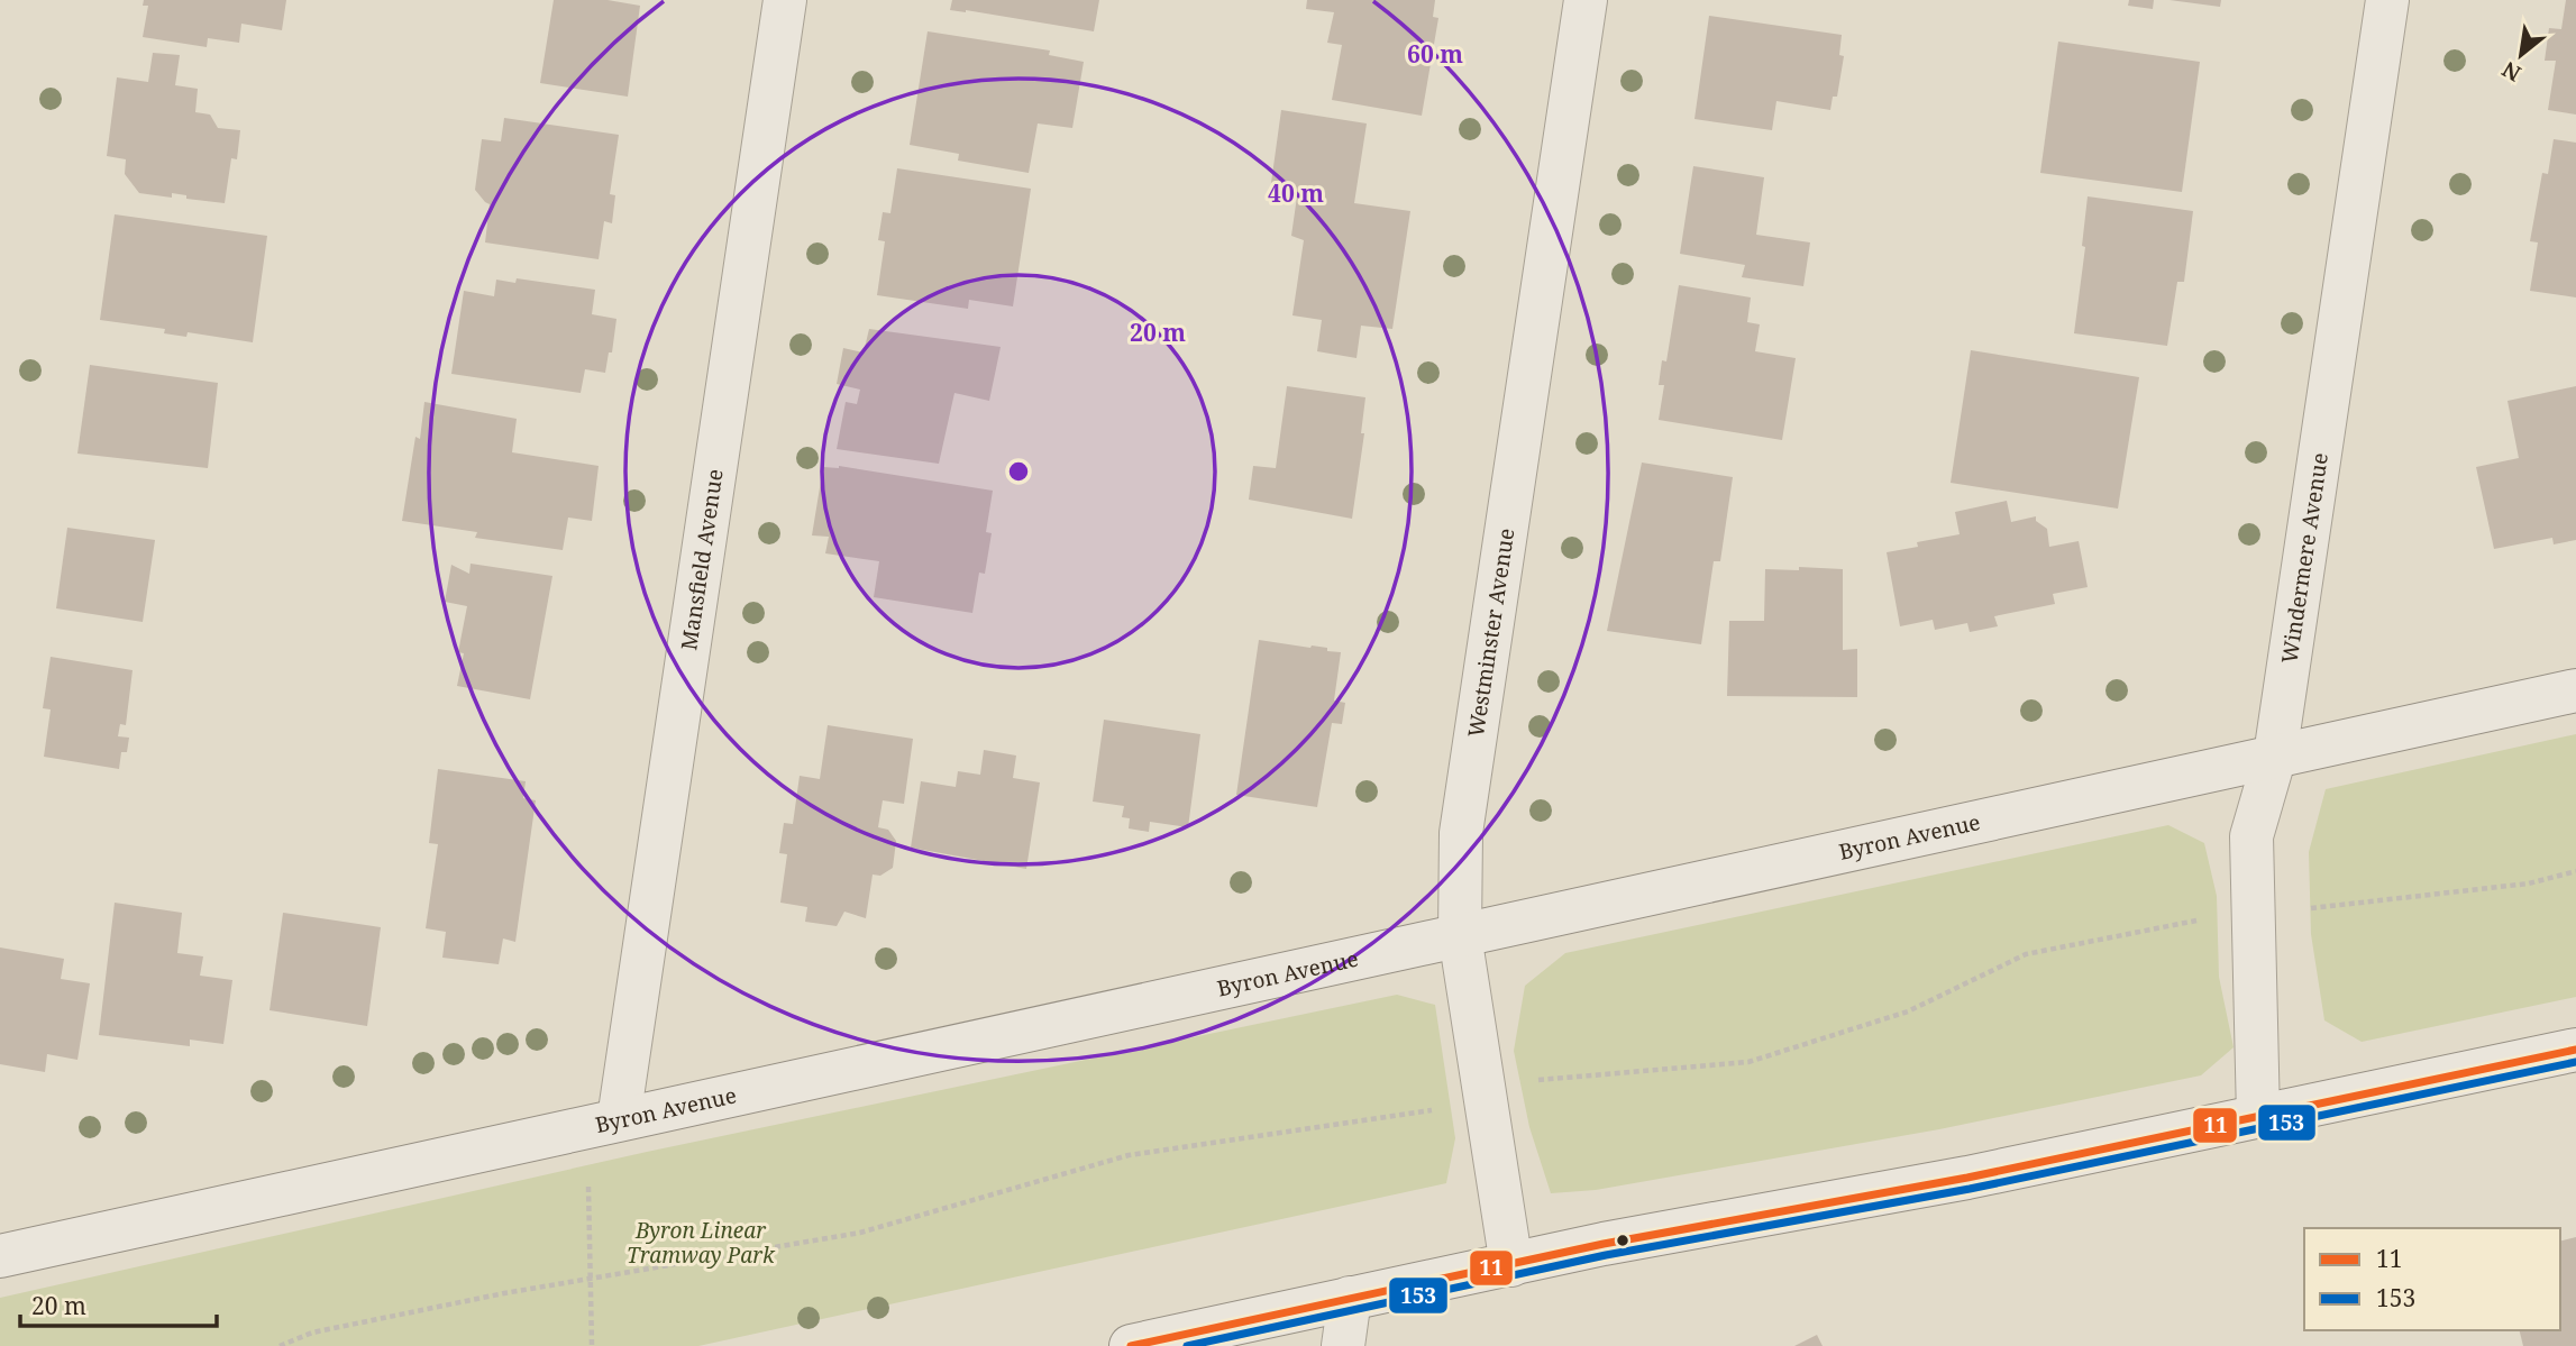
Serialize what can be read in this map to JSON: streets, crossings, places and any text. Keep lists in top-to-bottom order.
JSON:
{
  "streets": {
    "street": [
      "Windermere Avenue",
      "Mansfield Avenue",
      "Westminster Avenue",
      "Byron Avenue"
    ]
  },
  "crossings": [
    ["Windermere Avenue", "Byron Avenue"],
    ["Mansfield Avenue", "Byron Avenue"],
    ["Westminster Avenue", "Byron Avenue"]
  ],
  "parks": ["Byron Linear Tramway Park"],
  "lines": ["transit line 11", "transit line 153"],
  "legend": ["11", "153"],
  "scale_bar": "20 m",
  "north": "bottom left",
  "rings": ["60 m", "40 m", "20 m"]
}
